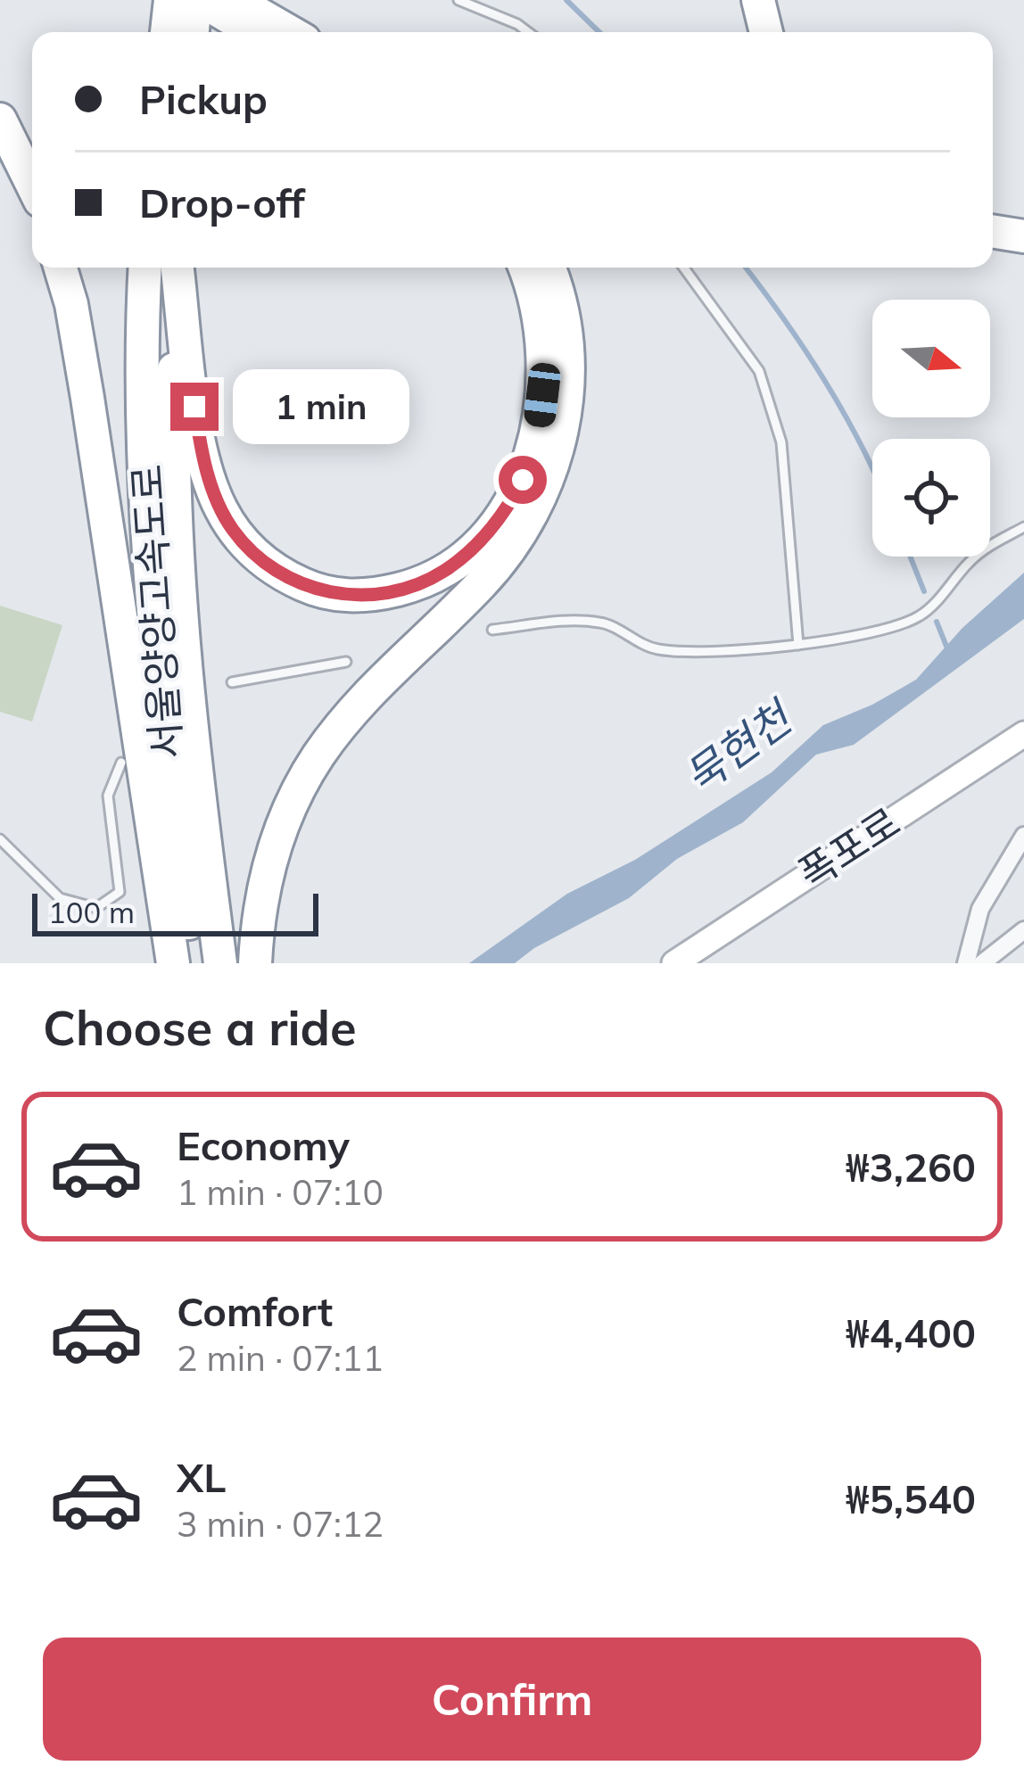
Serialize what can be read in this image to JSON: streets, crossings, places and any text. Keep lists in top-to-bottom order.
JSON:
{
  "streets": {
    "highway": ["서울양양고속도로"],
    "main road": ["폭포로"]
  },
  "water": ["묵현천"],
  "scale_bar": "100 m",
  "north": "right",
  "page": {
    "banner": ["Pickup", "Drop-off"],
    "bubble": "1 min",
    "scale": "100 m",
    "heading": "Choose a ride",
    "list": [
      {
        "name": "Economy",
        "note": "1 min · 07:10",
        "value": "₩3,260"
      },
      {
        "name": "Comfort",
        "note": "2 min · 07:11",
        "value": "₩4,400"
      },
      {
        "name": "XL",
        "note": "3 min · 07:12",
        "value": "₩5,540"
      }
    ],
    "buttons": "Confirm"
  }
}
